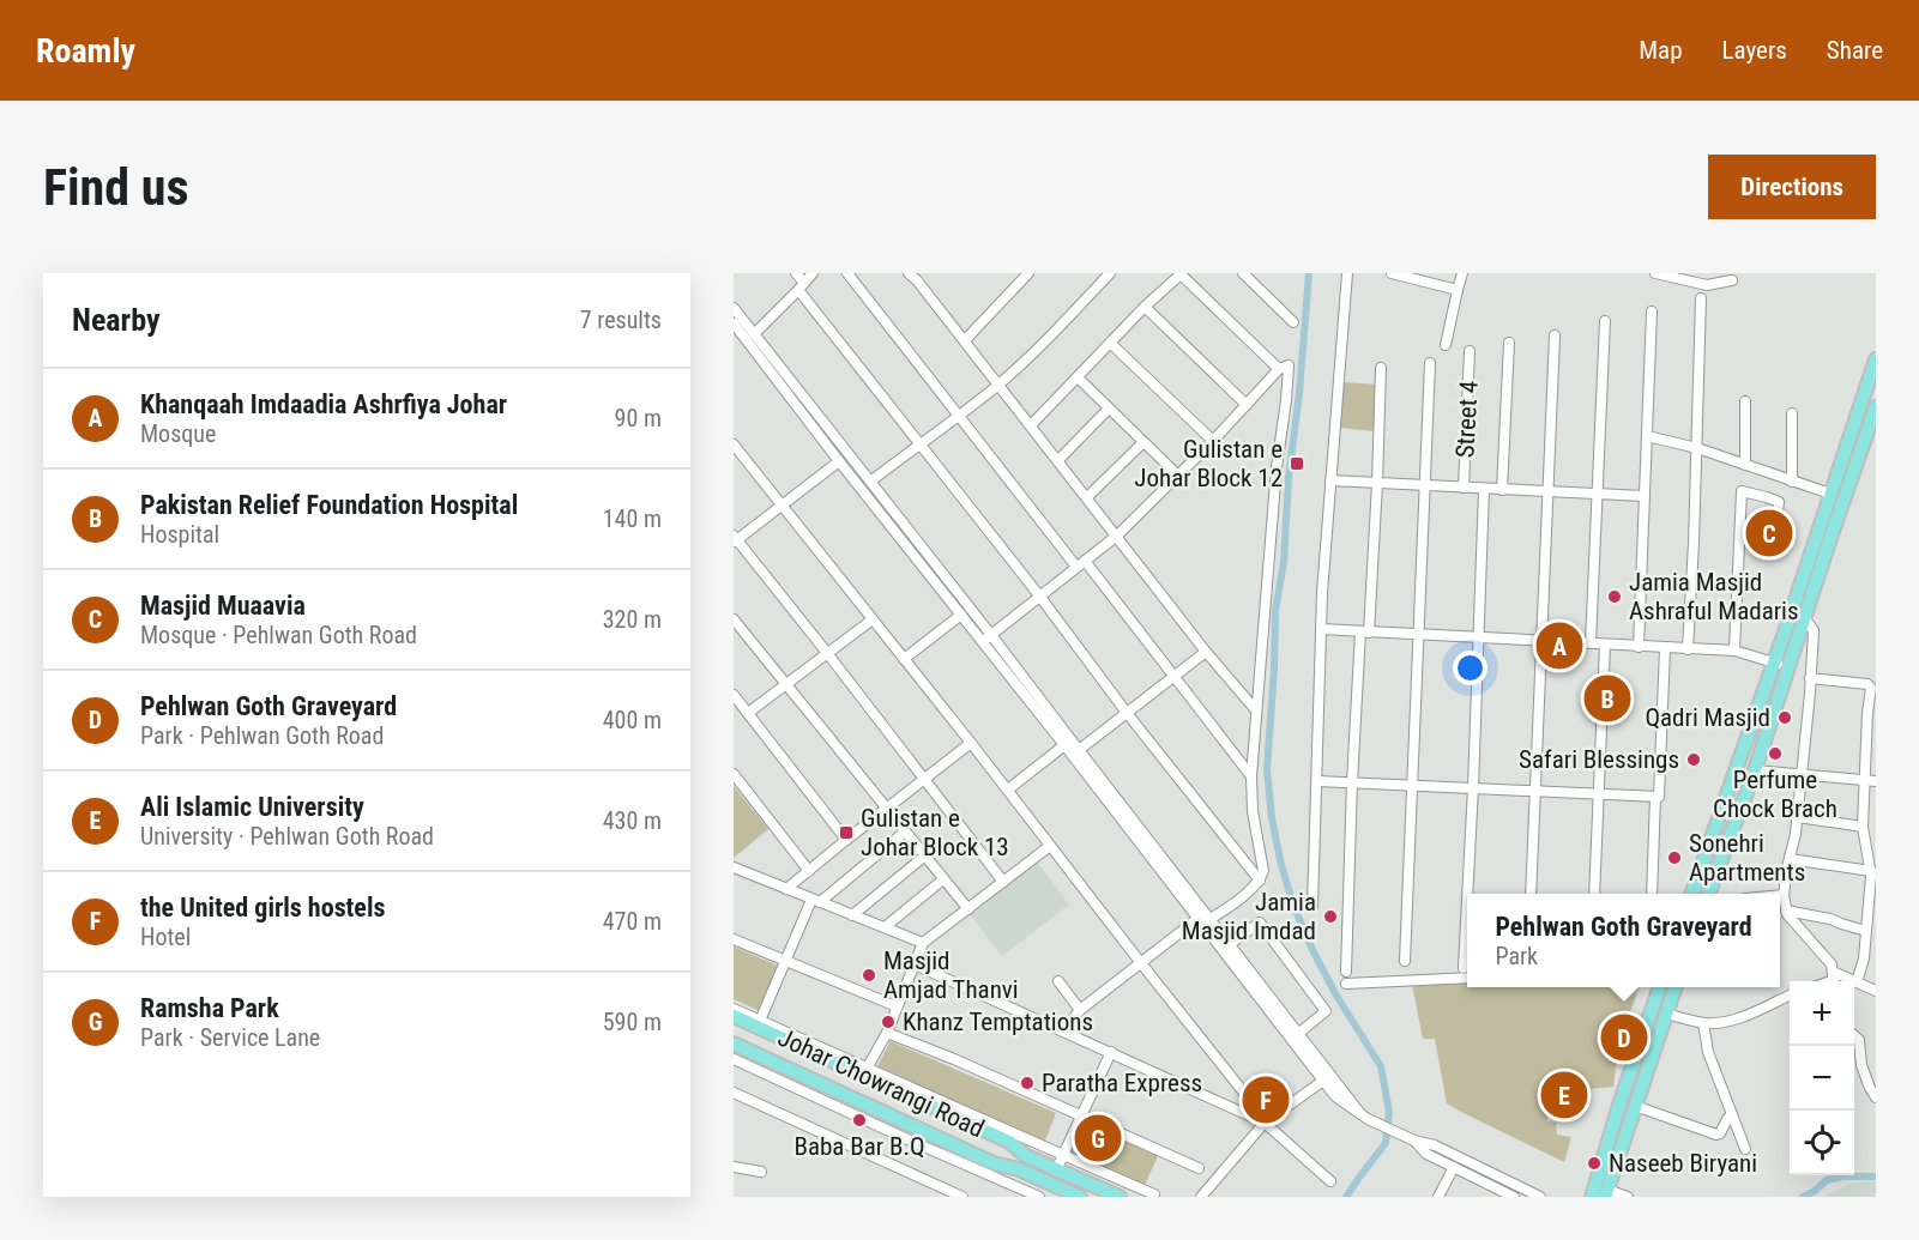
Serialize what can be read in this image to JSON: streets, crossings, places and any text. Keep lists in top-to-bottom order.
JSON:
{
  "streets": {
    "main road": ["Johar Chowrangi Road"],
    "street": ["Street 4"]
  },
  "places": {
    "transit": ["Gulistan e Johar Block 12", "Gulistan e Johar Block 13"],
    "other": [
      "Jamia Masjid Ashraful Madaris",
      "Qadri Masjid",
      "Perfume Chock Brach",
      "Safari Blessings",
      "Sonehri Apartments",
      "Jamia Masjid Imdad",
      "Masjid Amjad Thanvi",
      "Khanz Temptations",
      "Paratha Express",
      "Baba Bar B.Q",
      "Naseeb Biryani"
    ]
  },
  "page": {
    "header": "Roamly",
    "nav": ["Map", "Layers", "Share"],
    "buttons": "Directions",
    "title": "Find us",
    "heading": ["Nearby", "7 results"],
    "list": [
      {
        "mark": "A",
        "name": "Khanqaah Imdaadia Ashrfiya Johar",
        "note": "Mosque",
        "value": "90 m"
      },
      {
        "mark": "B",
        "name": "Pakistan Relief Foundation Hospital",
        "note": "Hospital",
        "value": "140 m"
      },
      {
        "mark": "C",
        "name": "Masjid Muaavia",
        "note": "Mosque · Pehlwan Goth Road",
        "value": "320 m"
      },
      {
        "mark": "D",
        "name": "Pehlwan Goth Graveyard",
        "note": "Park · Pehlwan Goth Road",
        "value": "400 m"
      },
      {
        "mark": "E",
        "name": "Ali Islamic University",
        "note": "University · Pehlwan Goth Road",
        "value": "430 m"
      },
      {
        "mark": "F",
        "name": "the United girls hostels",
        "note": "Hotel",
        "value": "470 m"
      },
      {
        "mark": "G",
        "name": "Ramsha Park",
        "note": "Park · Service Lane",
        "value": "590 m"
      }
    ],
    "pins": [
      "C",
      "A",
      "B",
      "D",
      "E",
      "F",
      "G"
    ],
    "popup": ["Pehlwan Goth Graveyard", "Park"],
    "map_buttons": ["+", "−"]
  }
}
